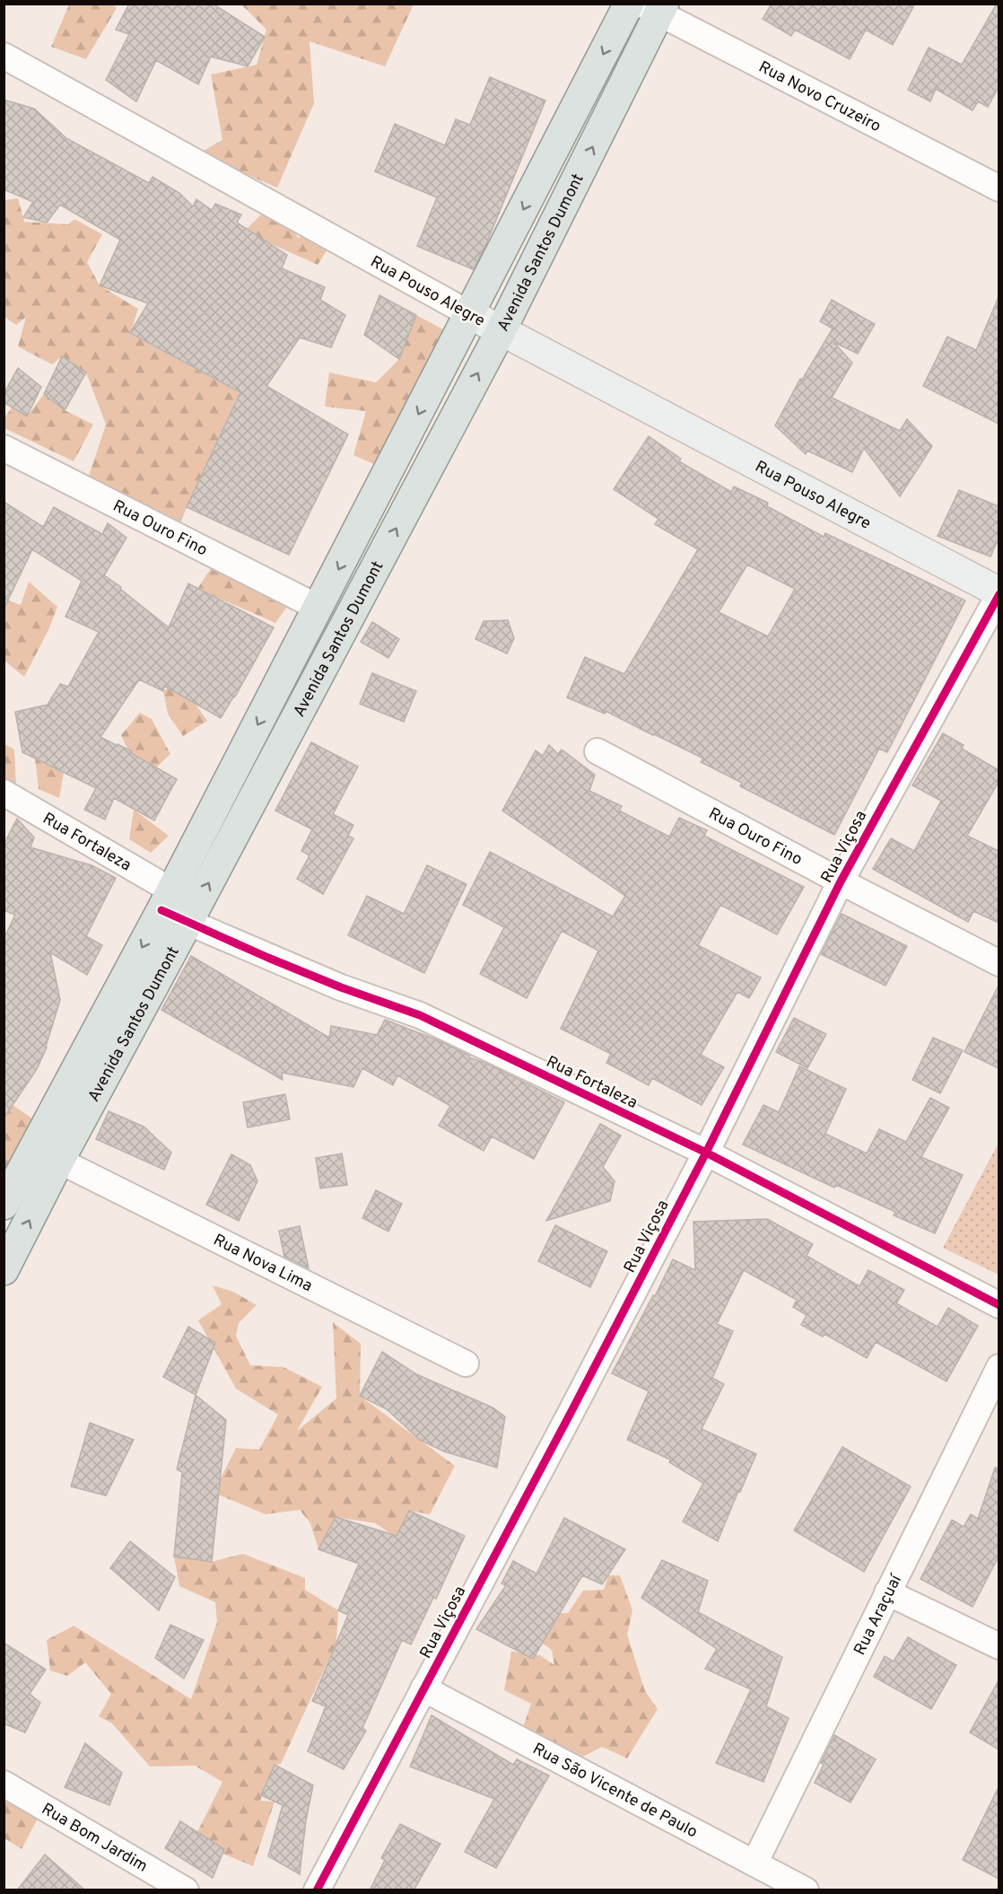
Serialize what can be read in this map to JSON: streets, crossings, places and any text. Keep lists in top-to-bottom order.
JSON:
{
  "streets": {
    "main road": ["Avenida Santos Dumont", "Rua Pouso Alegre"],
    "street": [
      "Rua Novo Cruzeiro",
      "Rua Ouro Fino",
      "Rua Fortaleza",
      "Rua Viçosa",
      "Rua Nova Lima",
      "Rua Araçuaí",
      "Rua São Vicente de Paulo",
      "Rua Bom Jardim"
    ]
  },
  "crossings": [
    ["Rua Novo Cruzeiro", "Avenida Santos Dumont"],
    ["Avenida Santos Dumont", "Rua Pouso Alegre"],
    ["Avenida Santos Dumont", "Rua Ouro Fino"],
    ["Avenida Santos Dumont", "Rua Fortaleza"],
    ["Avenida Santos Dumont", "Rua Nova Lima"],
    ["Rua Pouso Alegre", "Rua Viçosa"],
    ["Rua Ouro Fino", "Rua Viçosa"],
    ["Rua Fortaleza", "Rua Viçosa"],
    ["Rua Viçosa", "Rua São Vicente de Paulo"],
    ["Rua Araçuaí", "Rua São Vicente de Paulo"]
  ]
}
